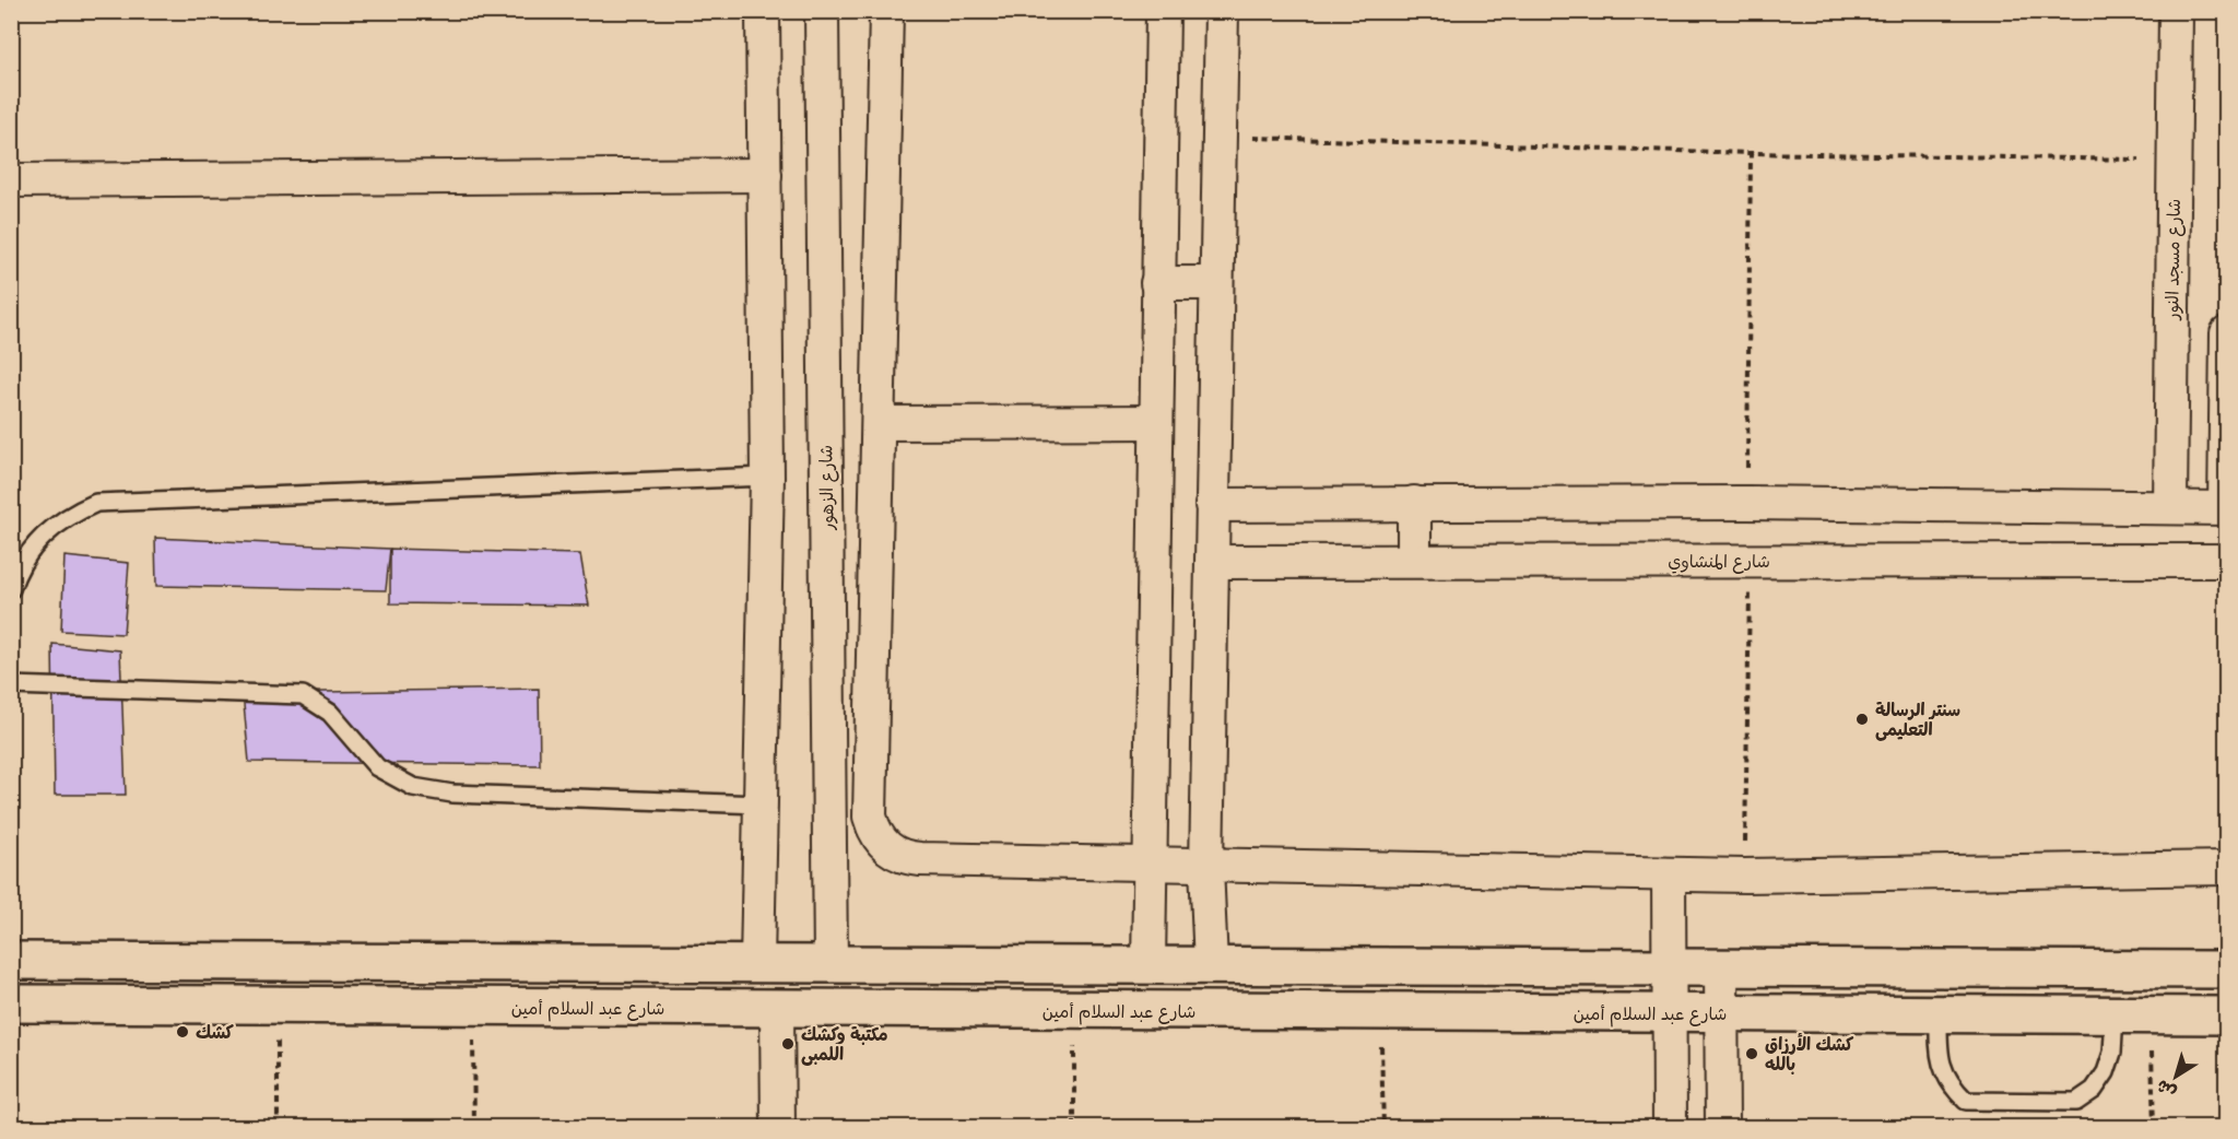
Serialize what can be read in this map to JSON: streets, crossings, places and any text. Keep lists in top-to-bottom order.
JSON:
{
  "streets": {
    "street": [
      "شارع مسجد النور",
      "شارع الزهور",
      "شارع المنشاوي",
      "شارع عبد السلام أمين"
    ]
  },
  "places": [
    "سنتر الرسالة التعليمى",
    "كشك",
    "مكتبة وكشك اللمبى",
    "كشك الأرزاق بالله"
  ],
  "north": "bottom left"
}
